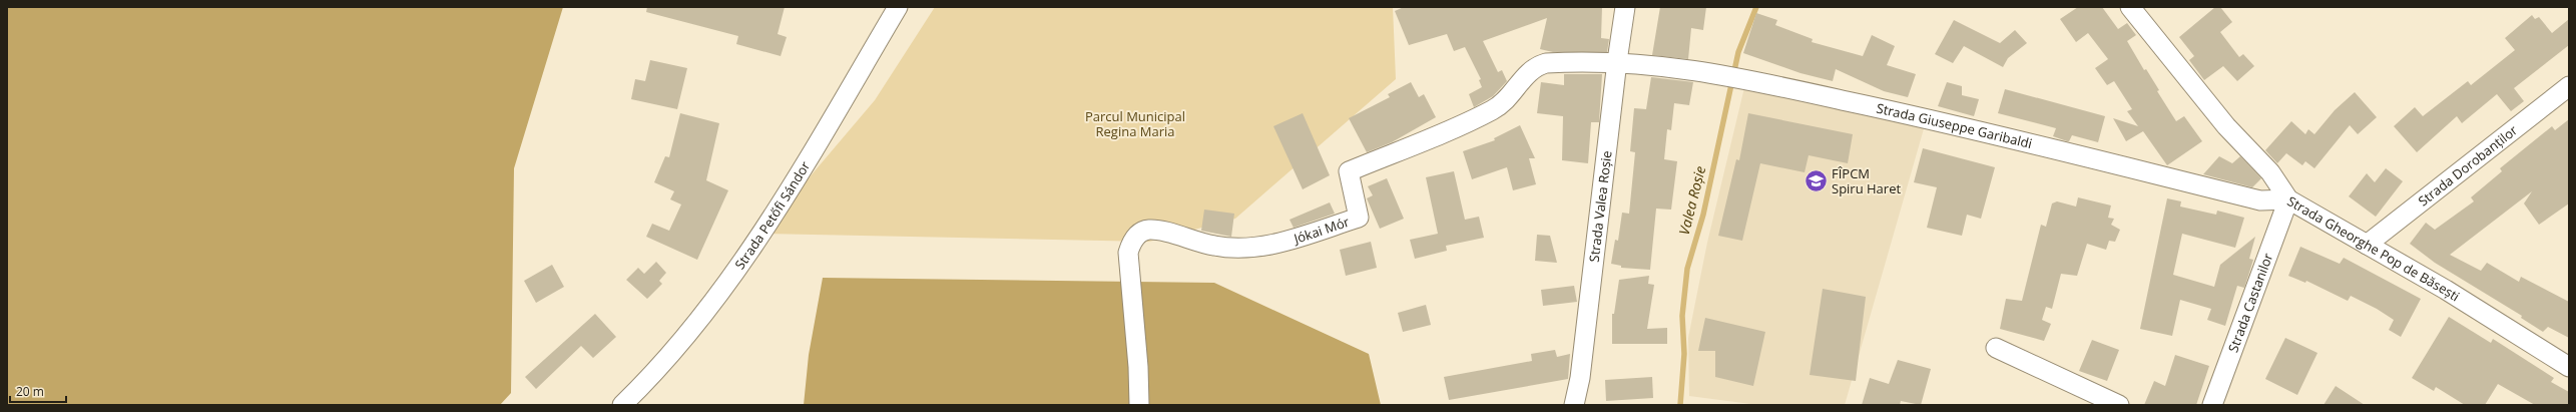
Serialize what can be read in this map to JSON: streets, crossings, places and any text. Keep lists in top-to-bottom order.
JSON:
{
  "streets": {
    "street": [
      "Strada Giuseppe Garibaldi",
      "Strada Dorobanților",
      "Strada Valea Roșie",
      "Strada Petőfi Sándor",
      "Jókai Mór",
      "Strada Gheorghe Pop de Băsești",
      "Strada Castanilor"
    ]
  },
  "crossings": [
    ["Strada Giuseppe Garibaldi", "Strada Valea Roșie"],
    ["Strada Giuseppe Garibaldi", "Jókai Mór"],
    ["Strada Giuseppe Garibaldi", "Strada Gheorghe Pop de Băsești"],
    ["Strada Giuseppe Garibaldi", "Strada Castanilor"],
    ["Strada Dorobanților", "Strada Gheorghe Pop de Băsești"],
    ["Strada Valea Roșie", "Jókai Mór"],
    ["Strada Gheorghe Pop de Băsești", "Strada Castanilor"]
  ],
  "water": ["Valea Roșie"],
  "parks": ["Parcul Municipal Regina Maria"],
  "places": {
    "school or university": ["FÎPCM Spiru Haret"]
  },
  "scale_bar": "20 m"
}
